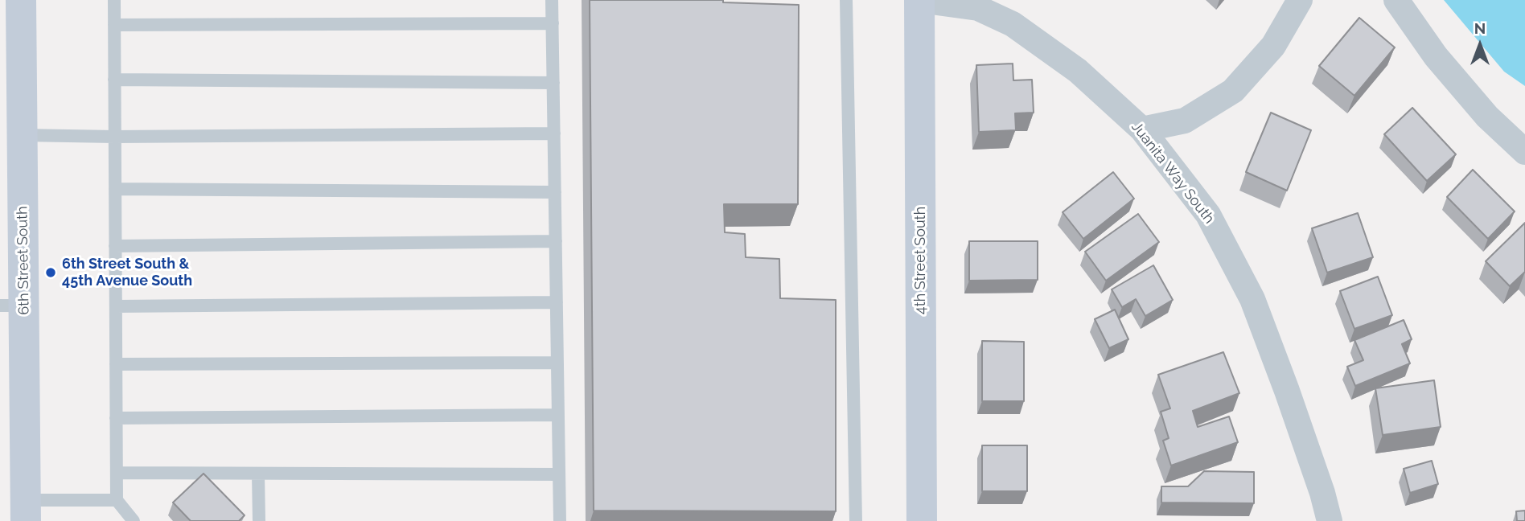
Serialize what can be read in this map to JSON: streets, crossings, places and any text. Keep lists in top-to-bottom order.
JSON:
{
  "streets": {
    "street": ["Juanita Way South", "6th Street South", "4th Street South"]
  },
  "crossings": [
    ["Juanita Way South", "4th Street South"]
  ],
  "places": ["6th Street South & 45th Avenue South"],
  "north": "top"
}
